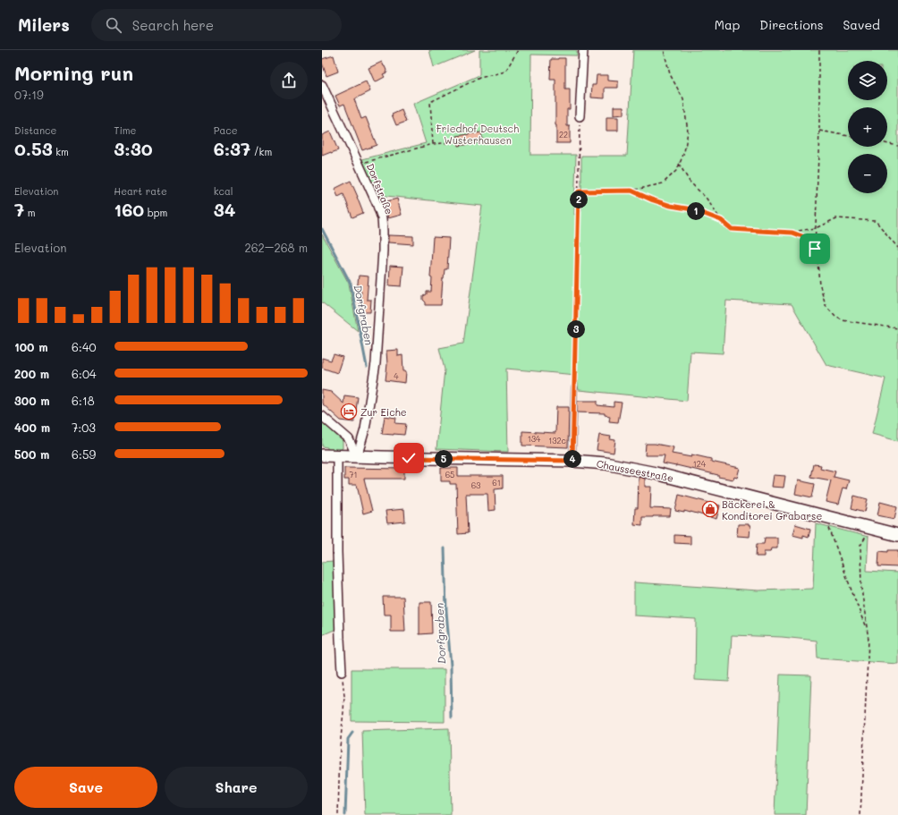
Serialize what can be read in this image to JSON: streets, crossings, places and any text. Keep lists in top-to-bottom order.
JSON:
{
  "streets": {
    "main road": ["Chausseestraße"],
    "street": ["Dorfstraße"]
  },
  "crossings": [
    ["Dorfstraße", "Chausseestraße"]
  ],
  "water": ["Dorfgraben"],
  "parks": ["Friedhof Deutsch Wusterhausen"],
  "places": {
    "hotel": ["Zur Eiche"],
    "shop": ["Bäckerei & Konditorei Grabarse"]
  },
  "house_numbers": [
    "22",
    "4",
    "134",
    "132c",
    "124",
    "71",
    "65",
    "61",
    "63"
  ],
  "page": {
    "header": "Milers",
    "search": "Search here",
    "nav": ["Map", "Directions", "Saved"],
    "heading": ["Morning run", "07:19"],
    "map_buttons": ["+", "−"],
    "stats": [
      ["Distance", "0.53 km"],
      ["Time", "3:30"],
      ["Pace", "6:37 /km"],
      ["Elevation", "7 m"],
      ["Heart rate", "160 bpm"],
      ["kcal", "34"]
    ],
    "pins": [
      "2",
      "1",
      "3",
      "4",
      "5"
    ],
    "chart": ["Elevation", "262–268 m"],
    "list": [
      {
        "name": "100 m",
        "note": "6:40"
      },
      {
        "name": "200 m",
        "note": "6:04"
      },
      {
        "name": "300 m",
        "note": "6:18"
      },
      {
        "name": "400 m",
        "note": "7:03"
      },
      {
        "name": "500 m",
        "note": "6:59"
      }
    ],
    "buttons": ["Save", "Share"]
  }
}
